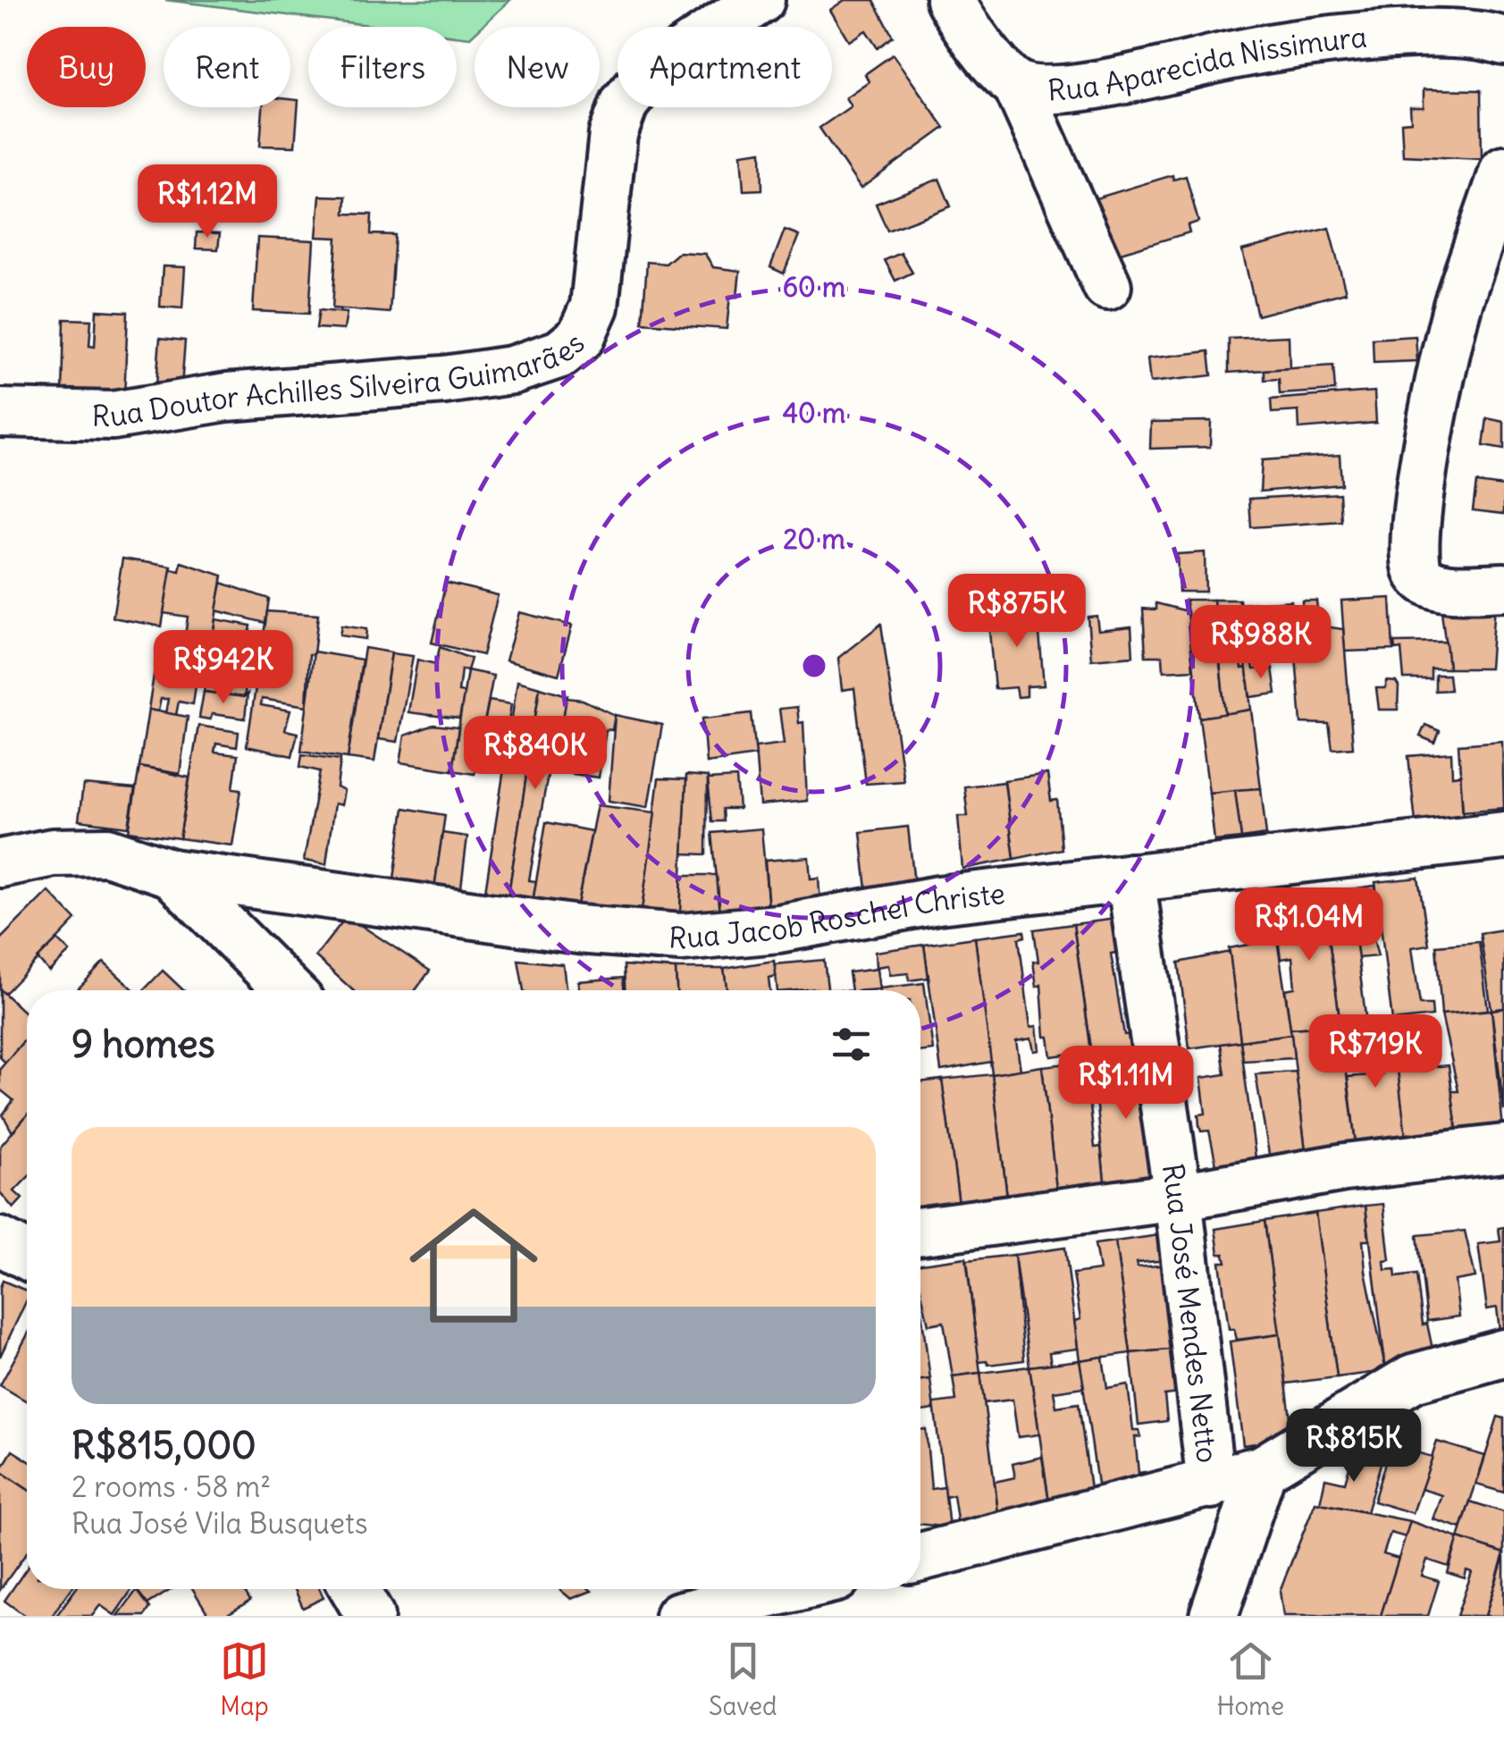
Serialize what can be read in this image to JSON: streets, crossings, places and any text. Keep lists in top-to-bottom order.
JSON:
{
  "streets": {
    "street": [
      "Rua Aparecida Nissimura",
      "Rua Doutor Achilles Silveira Guimarães",
      "Rua Jacob Roschel Christe",
      "Rua José Mendes Netto"
    ]
  },
  "crossings": [
    ["Rua Jacob Roschel Christe", "Rua José Mendes Netto"]
  ],
  "page": {
    "chip": [
      "Buy",
      "Rent",
      "Filters",
      "New",
      "Apartment"
    ],
    "price": [
      "R$1.12M",
      "R$875K",
      "R$988K",
      "R$942K",
      "R$840K",
      "R$1.04M",
      "R$719K",
      "R$1.11M",
      "R$815K"
    ],
    "heading": "9 homes",
    "list": [
      {
        "name": "R$815,000",
        "note": "2 rooms · 58 m² · Rua José Vila Busquets"
      }
    ],
    "tabs": ["Map", "Saved", "Home"]
  },
  "rings": ["60 m", "40 m", "20 m"]
}
